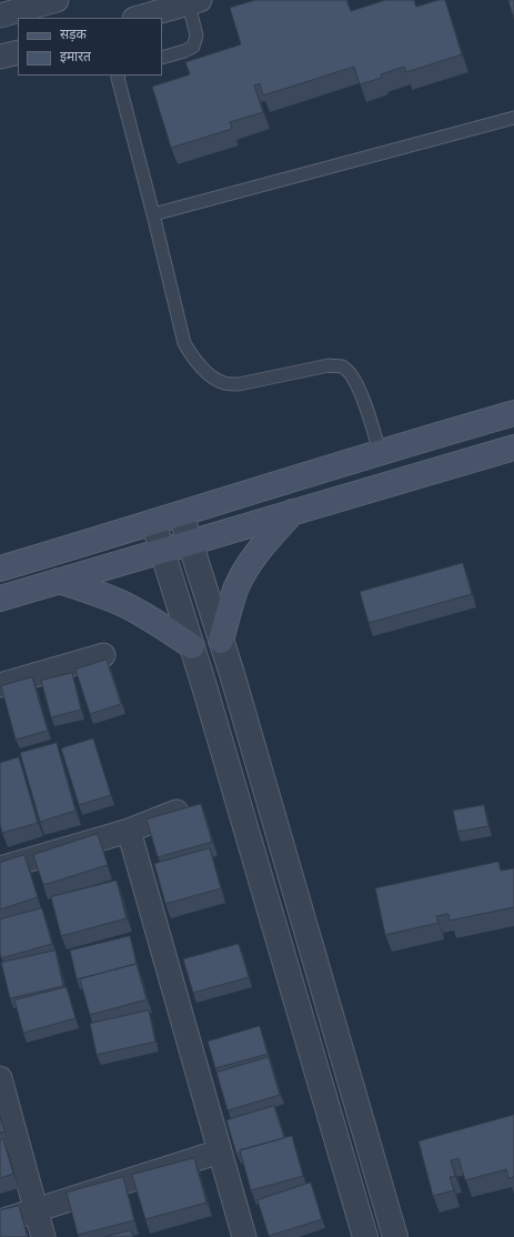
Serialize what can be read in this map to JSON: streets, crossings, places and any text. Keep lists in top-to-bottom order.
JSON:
{
  "legend": ["सड़क", "इमारत"]
}
